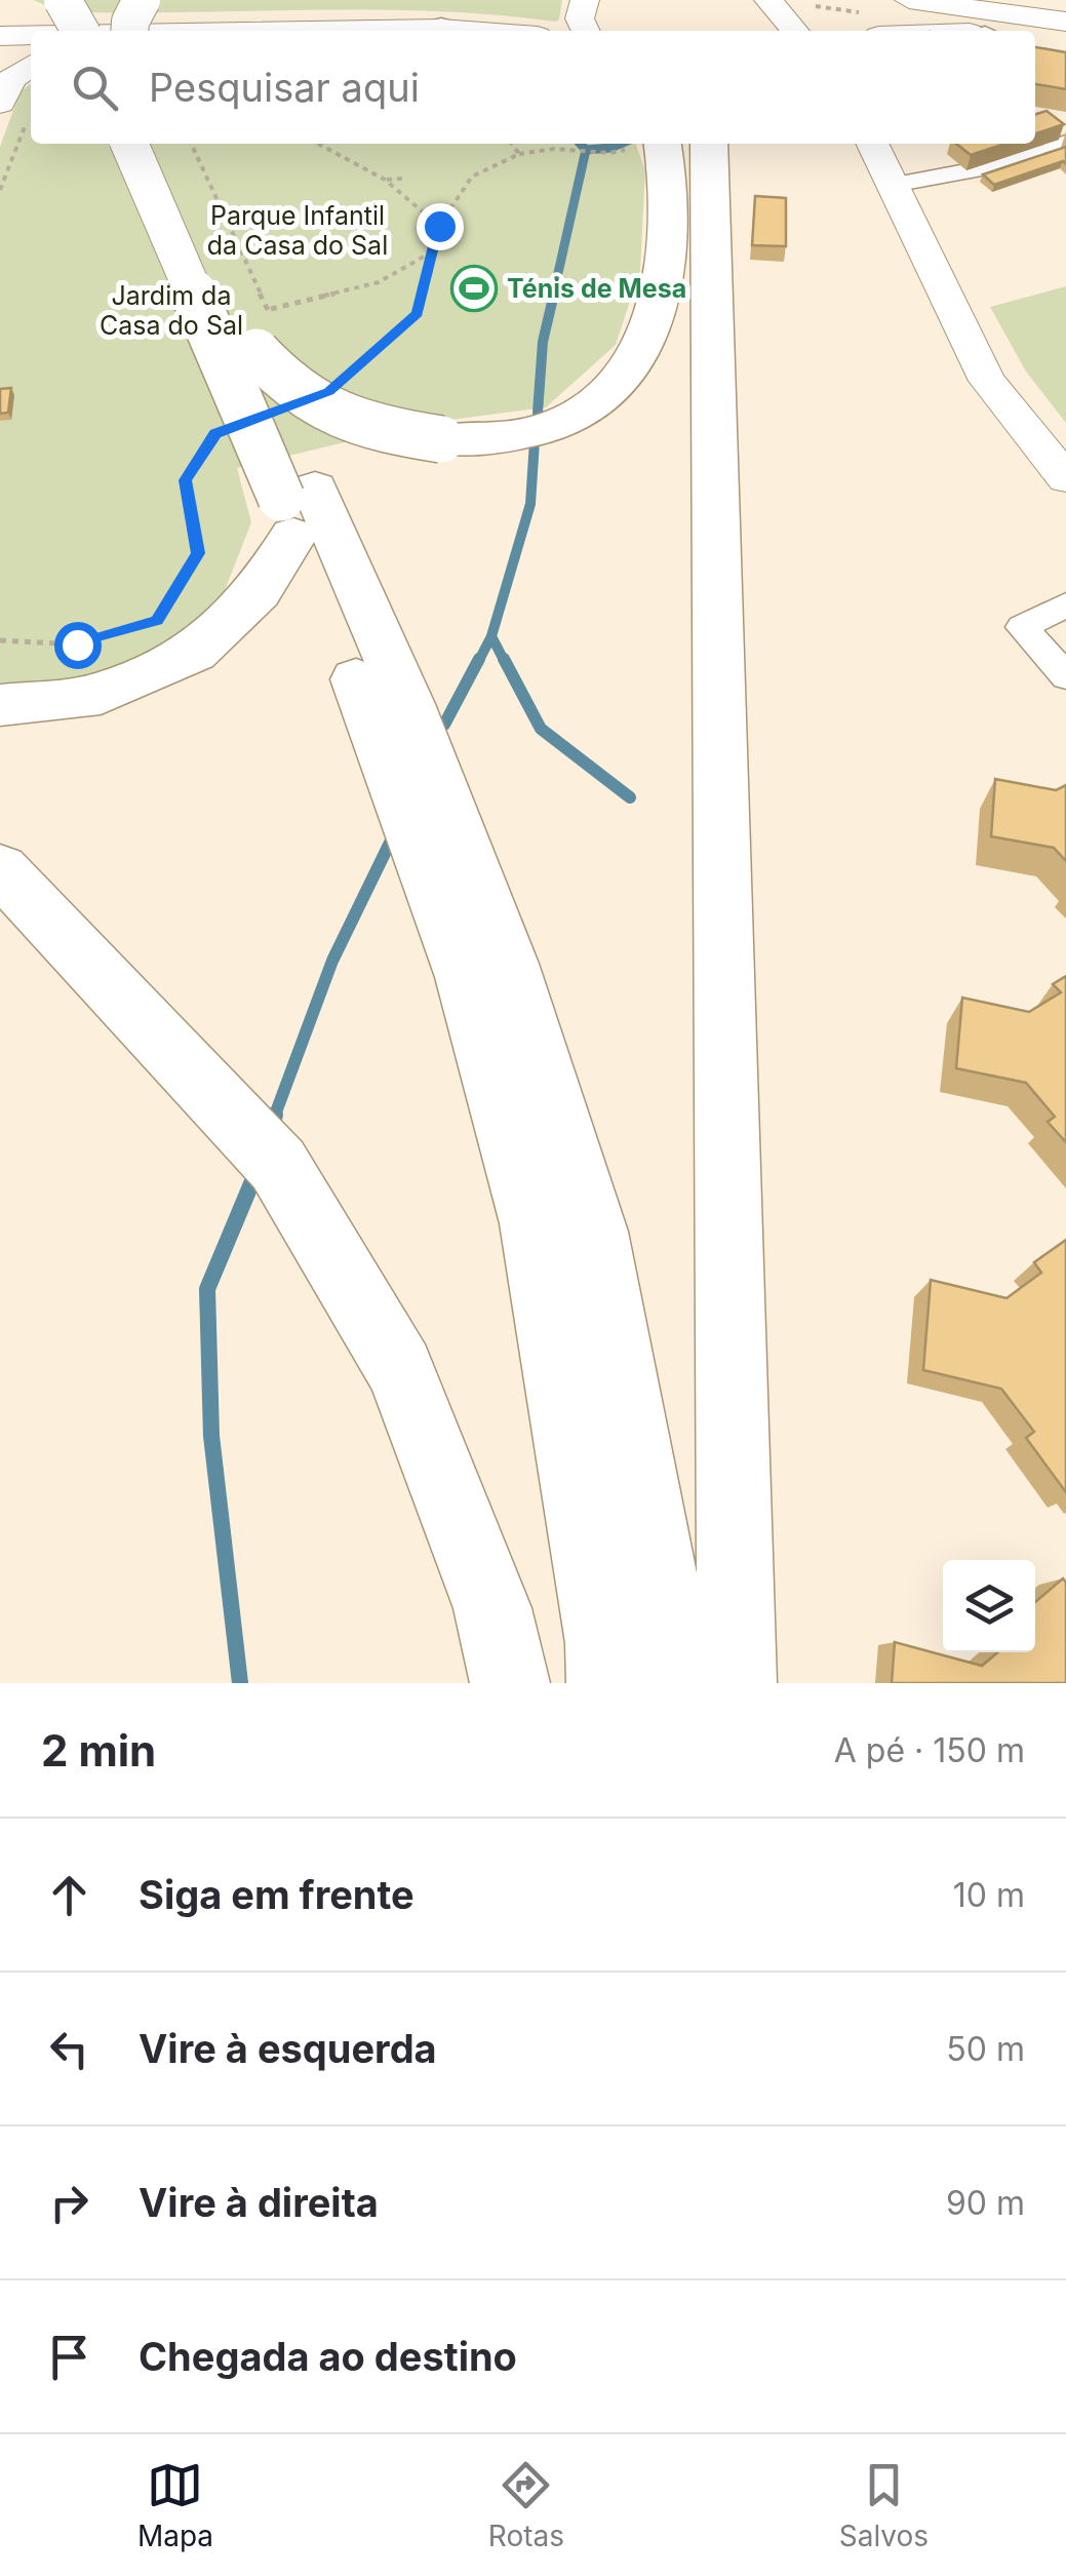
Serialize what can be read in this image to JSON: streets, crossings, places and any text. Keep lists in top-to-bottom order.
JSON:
{
  "parks": ["Parque Infantil da Casa do Sal", "Jardim da Casa do Sal"],
  "places": {
    "sports": ["Ténis de Mesa"]
  },
  "page": {
    "search": "Pesquisar aqui",
    "heading": ["2 min", "A pé · 150 m"],
    "list": [
      ["Siga em frente", "10 m"],
      ["Vire à esquerda", "50 m"],
      ["Vire à direita", "90 m"],
      "Chegada ao destino"
    ],
    "nav": ["Mapa", "Rotas", "Salvos"]
  }
}
